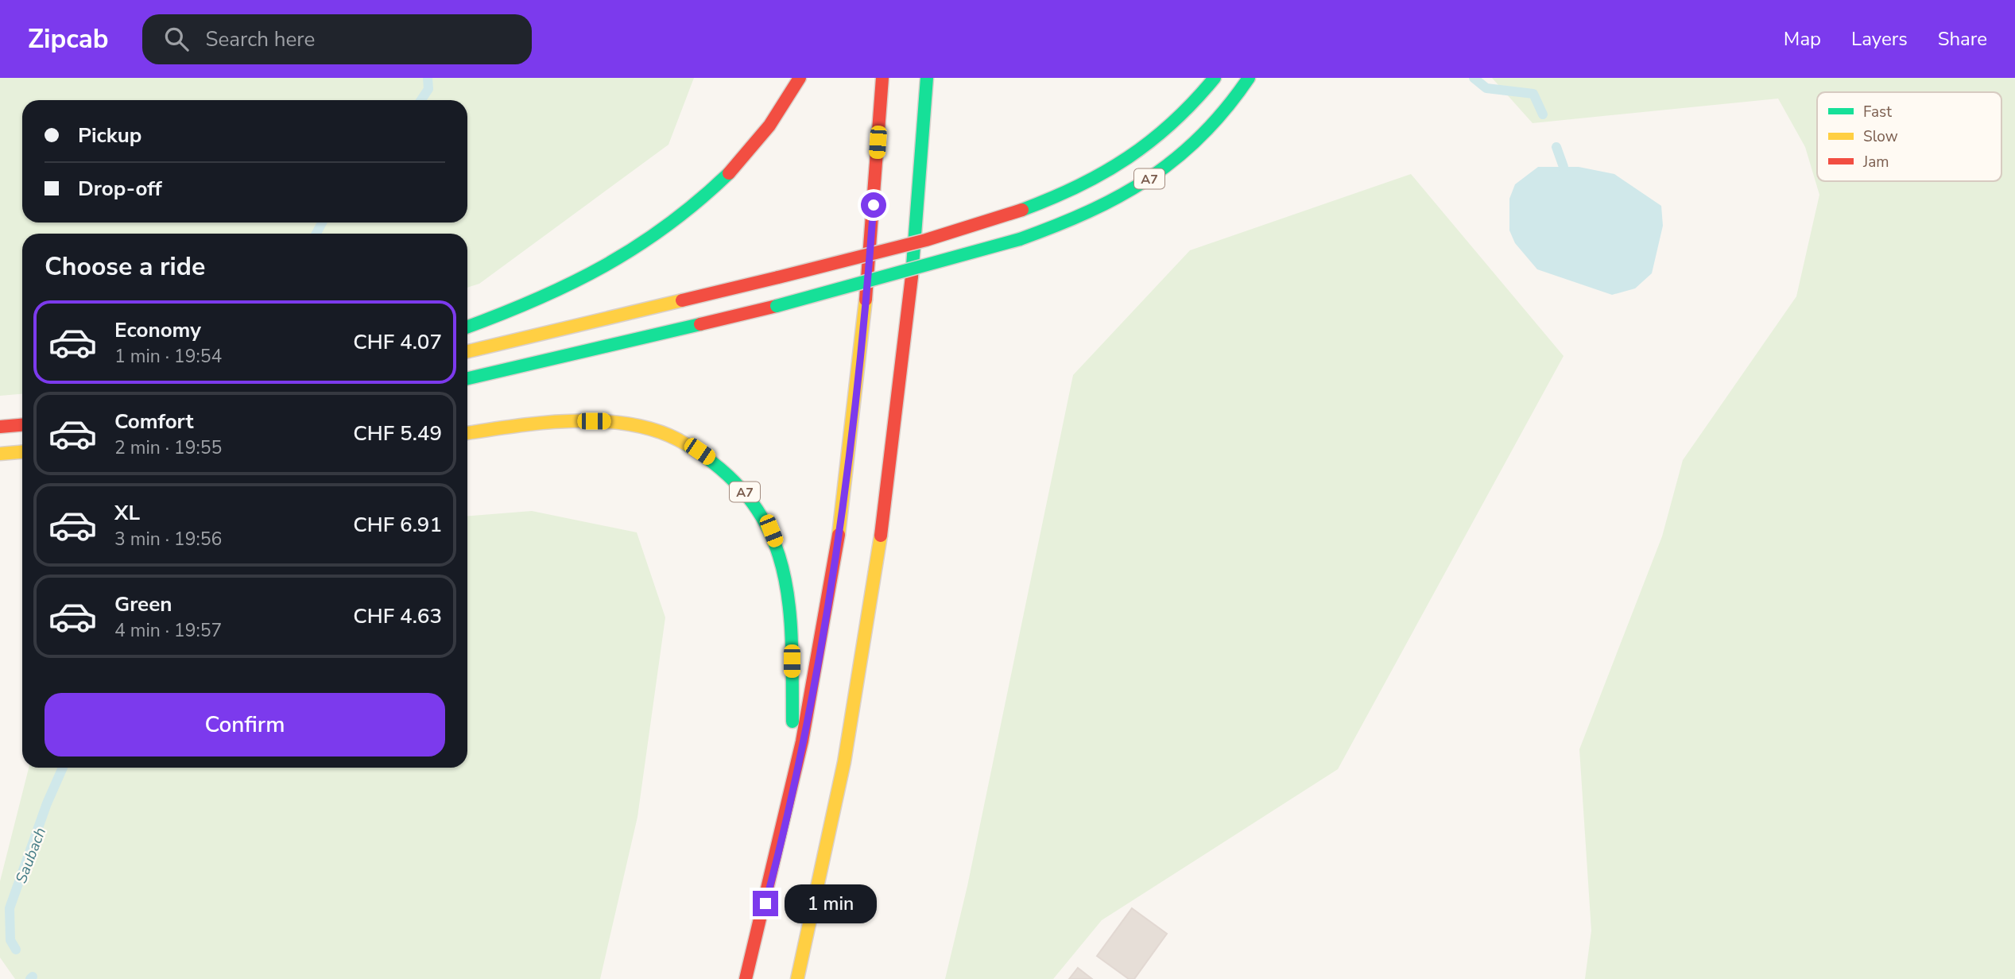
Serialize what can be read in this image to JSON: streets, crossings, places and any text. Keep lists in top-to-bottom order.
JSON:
{
  "streets": {
    "highway": ["A7"]
  },
  "water": ["Saubach"],
  "legend": ["Fast", "Slow", "Jam"],
  "page": {
    "header": "Zipcab",
    "search": "Search here",
    "nav": ["Map", "Layers", "Share"],
    "banner": ["Pickup", "Drop-off"],
    "heading": "Choose a ride",
    "list": [
      {
        "name": "Economy",
        "note": "1 min · 19:54",
        "value": "CHF 4.07"
      },
      {
        "name": "Comfort",
        "note": "2 min · 19:55",
        "value": "CHF 5.49"
      },
      {
        "name": "XL",
        "note": "3 min · 19:56",
        "value": "CHF 6.91"
      },
      {
        "name": "Green",
        "note": "4 min · 19:57",
        "value": "CHF 4.63"
      }
    ],
    "buttons": "Confirm",
    "bubble": "1 min"
  }
}
